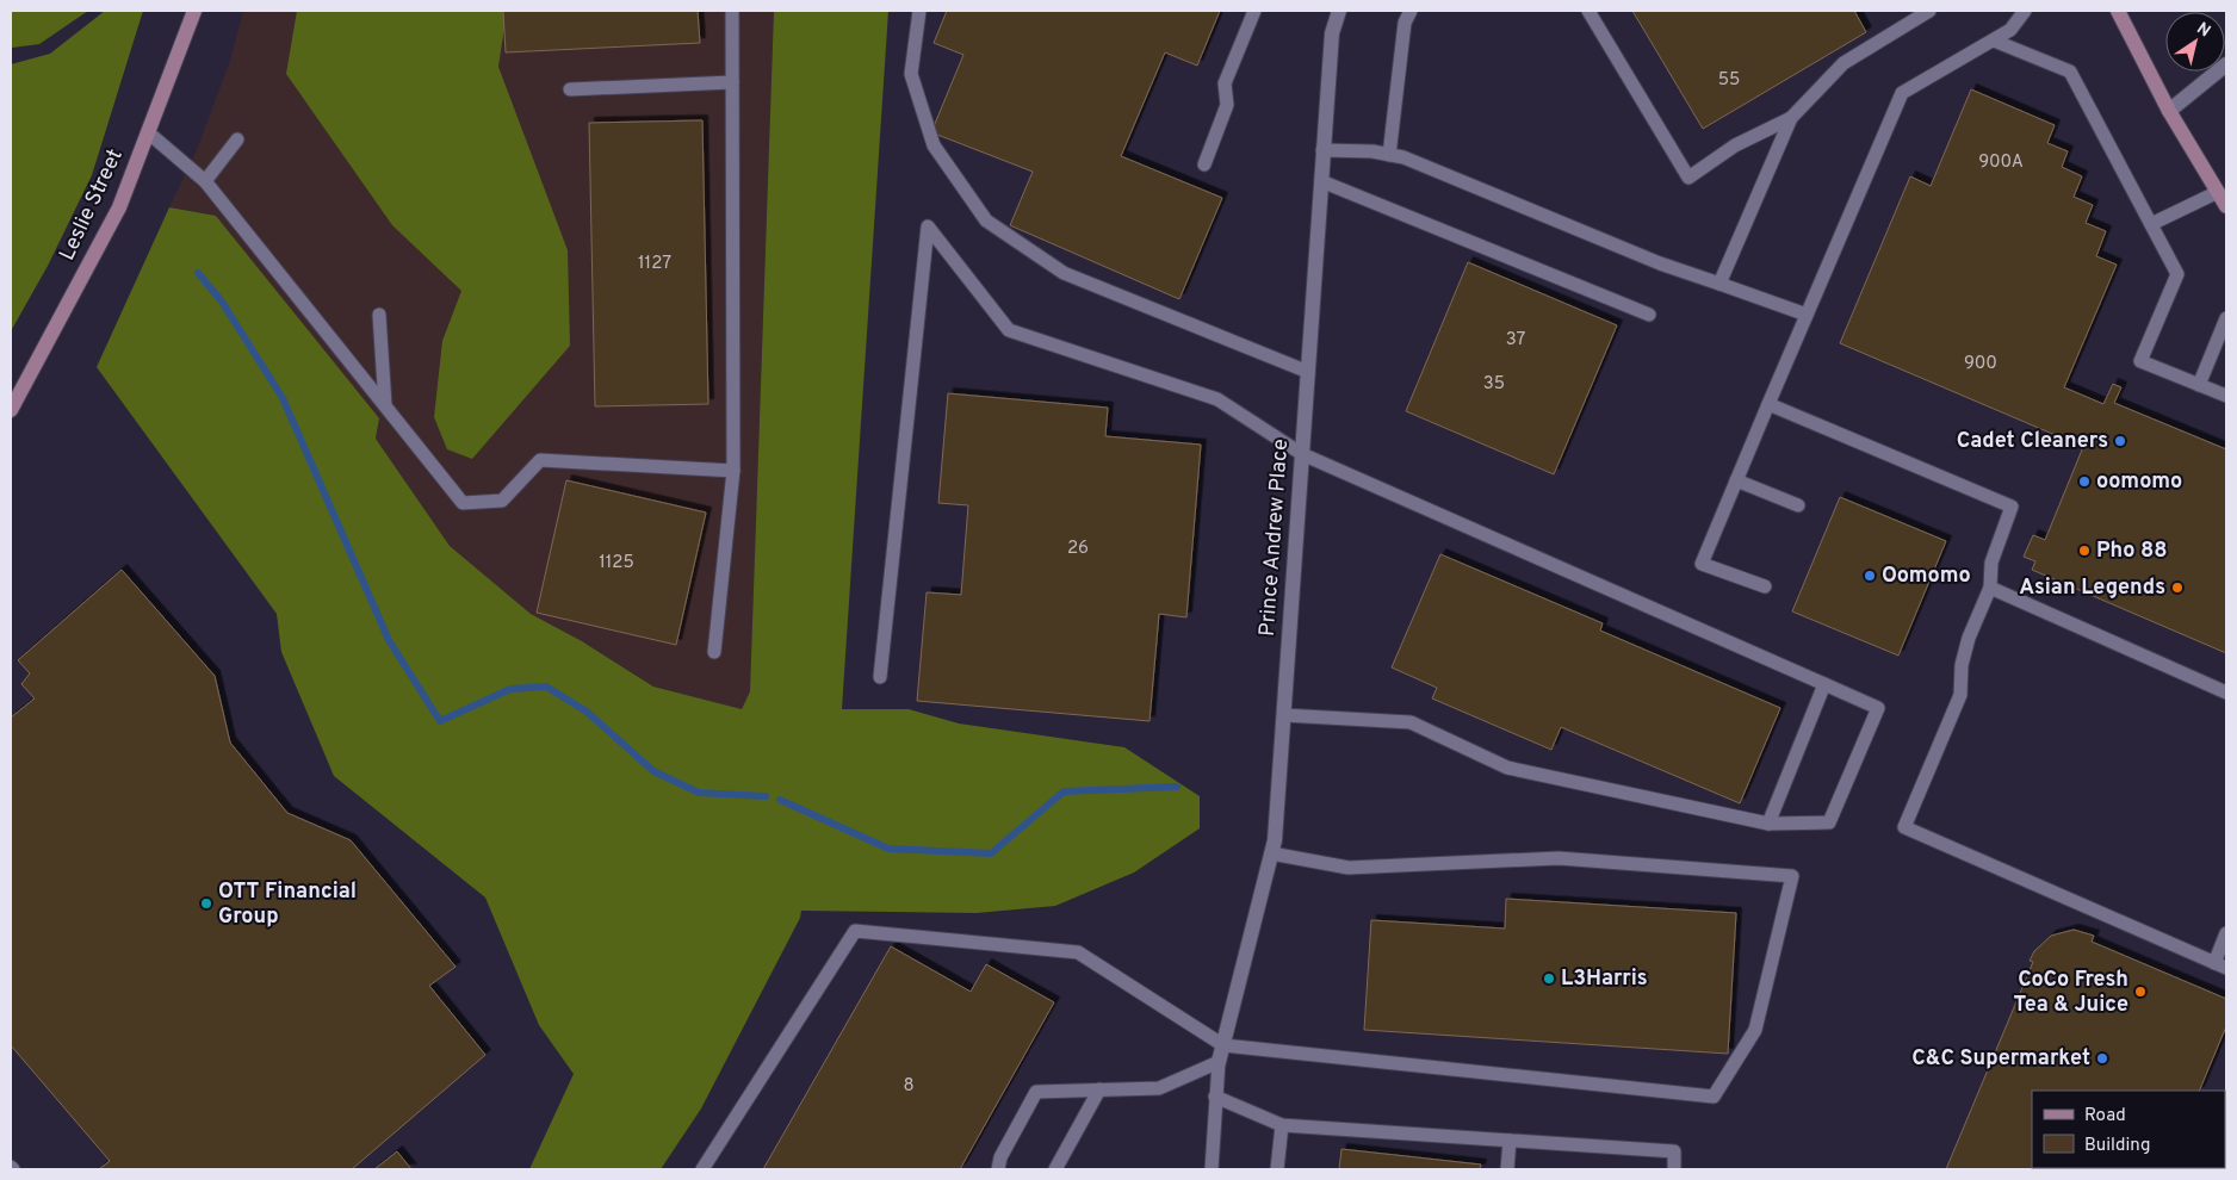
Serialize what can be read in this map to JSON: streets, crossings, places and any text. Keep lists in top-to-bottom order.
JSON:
{
  "streets": {
    "main road": ["Leslie Street"],
    "street": ["Prince Andrew Place"]
  },
  "places": [
    "Cadet Cleaners",
    "oomomo",
    "Pho 88",
    "Oomomo",
    "Asian Legends",
    "OTT Financial Group",
    "L3Harris",
    "CoCo Fresh Tea & Juice",
    "C&C Supermarket"
  ],
  "house_numbers": [
    "55",
    "900A",
    "1127",
    "37",
    "900",
    "35",
    "26",
    "1125",
    "8"
  ],
  "legend": ["Road", "Building"],
  "north": "top right"
}
